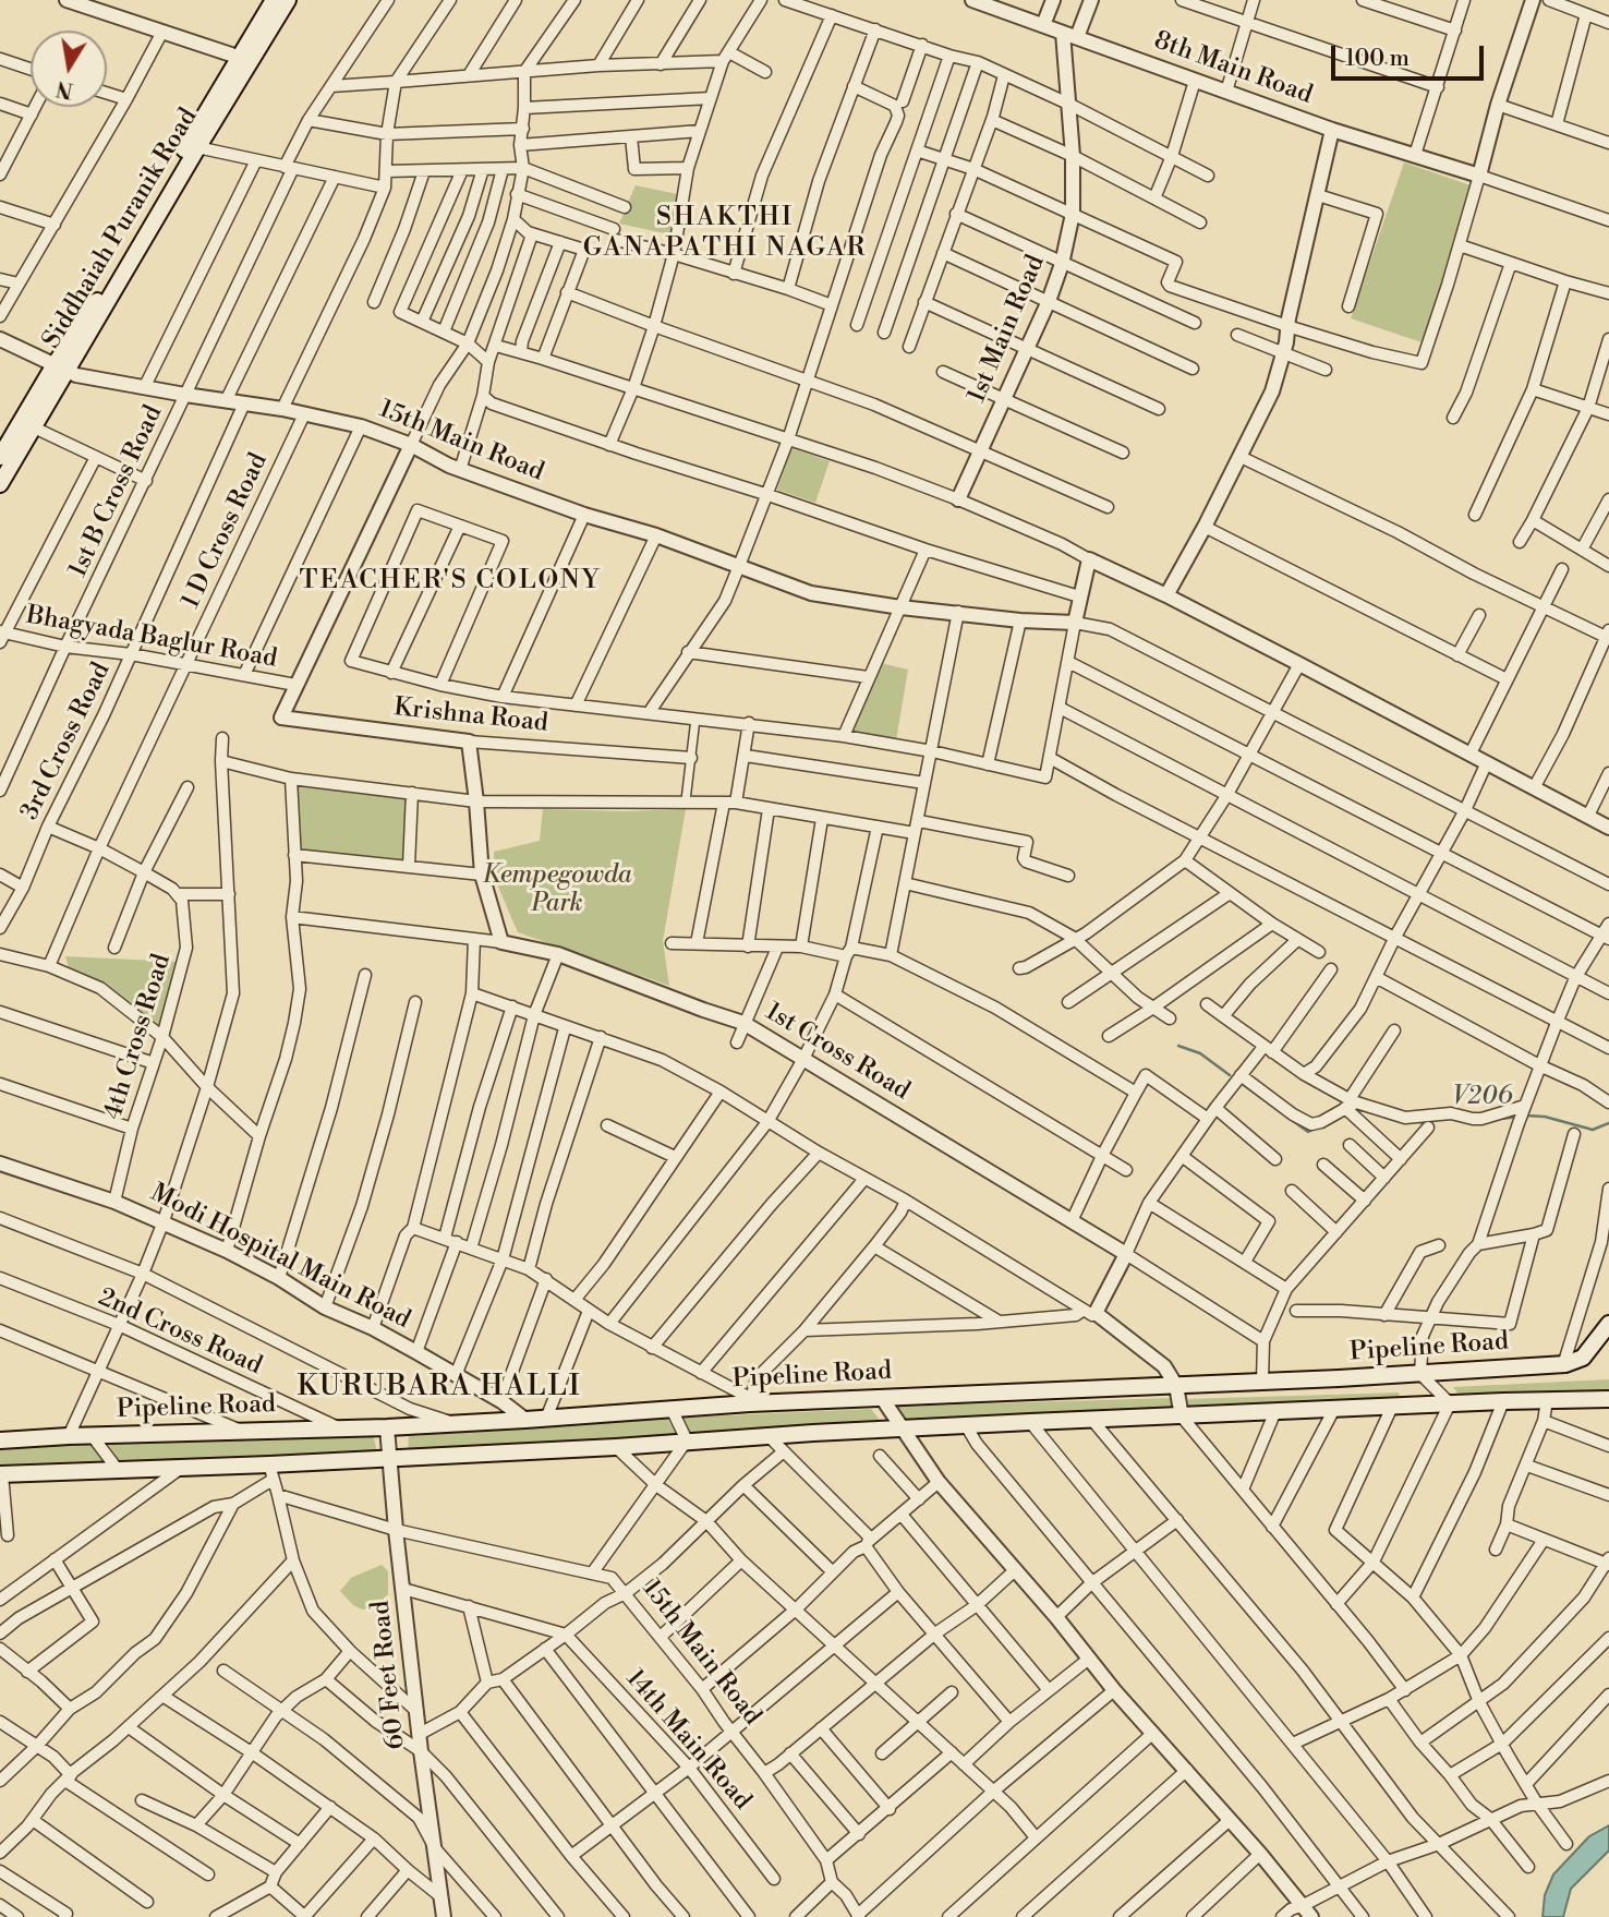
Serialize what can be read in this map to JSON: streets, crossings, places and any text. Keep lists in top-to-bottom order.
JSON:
{
  "streets": {
    "main road": ["Siddhaiah Puranik Road", "Pipeline Road"],
    "street": [
      "8th Main Road",
      "1st Main Road",
      "15th Main Road",
      "1st B Cross Road",
      "1 D Cross Road",
      "Bhagyada Baglur Road",
      "Krishna Road",
      "3rd Cross Road",
      "4th Cross Road",
      "1st Cross Road",
      "Modi Hospital Main Road",
      "2nd Cross Road",
      "60 Feet Road",
      "14th Main Road"
    ]
  },
  "crossings": [
    ["8th Main Road", "1st Main Road"],
    ["Siddhaiah Puranik Road", "15th Main Road"],
    ["15th Main Road", "1st B Cross Road"],
    ["15th Main Road", "1 D Cross Road"],
    ["15th Main Road", "3rd Cross Road"],
    ["15th Main Road", "60 Feet Road"],
    ["1st B Cross Road", "Bhagyada Baglur Road"],
    ["1 D Cross Road", "Bhagyada Baglur Road"],
    ["Bhagyada Baglur Road", "Krishna Road"],
    ["Bhagyada Baglur Road", "3rd Cross Road"],
    ["4th Cross Road", "Modi Hospital Main Road"],
    ["Modi Hospital Main Road", "Pipeline Road"],
    ["2nd Cross Road", "Pipeline Road"],
    ["Pipeline Road", "60 Feet Road"]
  ],
  "districts": ["SHAKTHI GANAPATHI NAGAR", "TEACHER'S COLONY", "KURUBARA HALLI"],
  "water": ["V206"],
  "parks": ["Kempegowda Park"],
  "scale_bar": "100 m",
  "north": "bottom"
}
